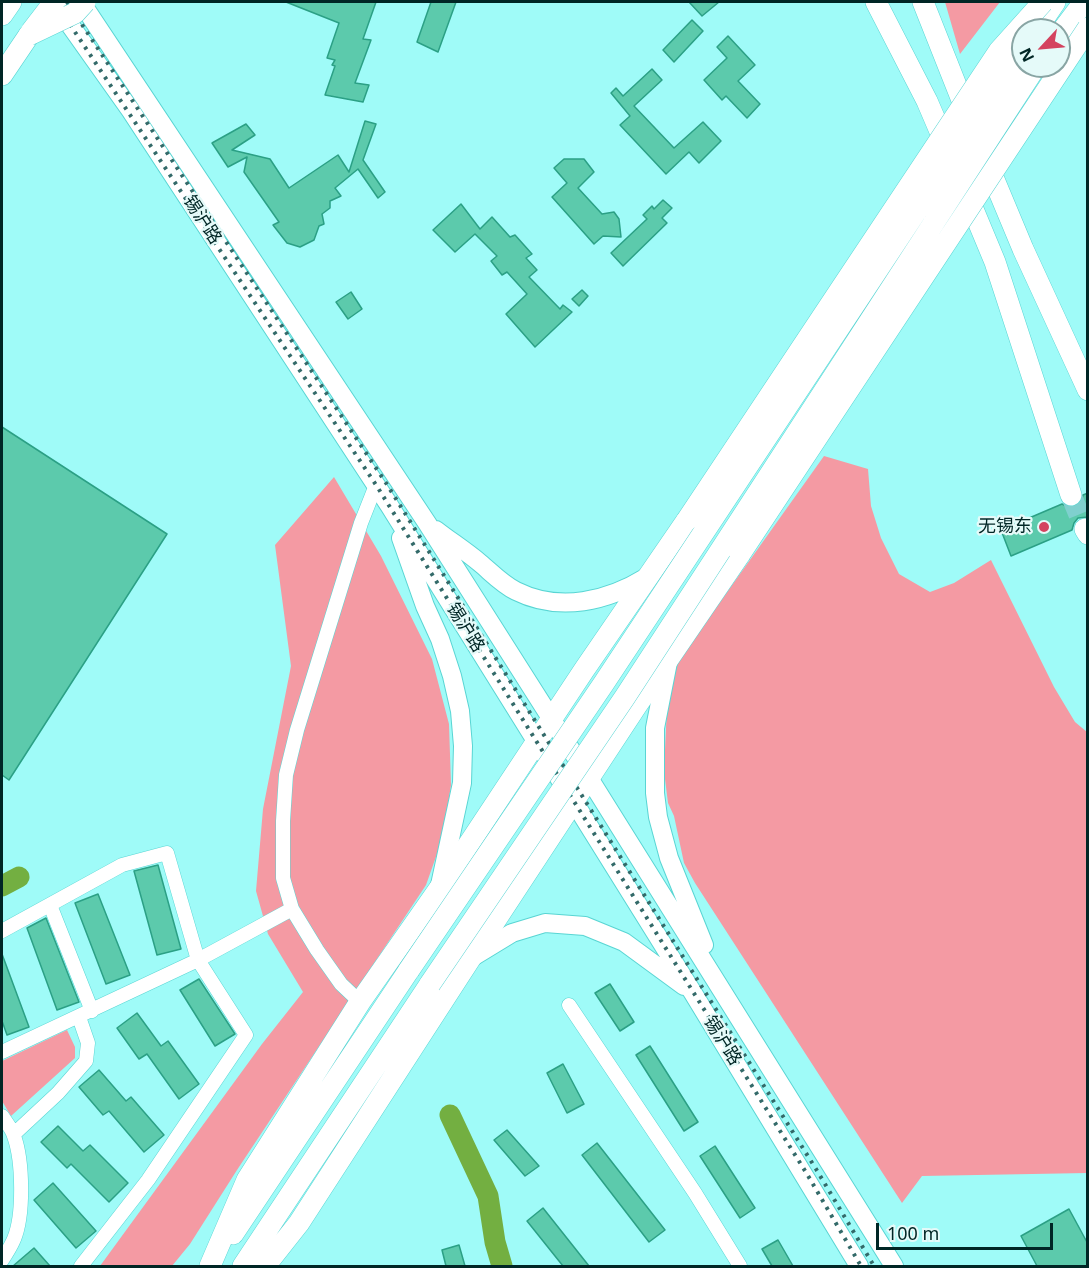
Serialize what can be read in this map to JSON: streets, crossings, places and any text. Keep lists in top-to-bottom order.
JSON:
{
  "streets": {
    "main road": ["锡沪路"]
  },
  "places": ["无锡东"],
  "scale_bar": "100 m",
  "north": "bottom left"
}
